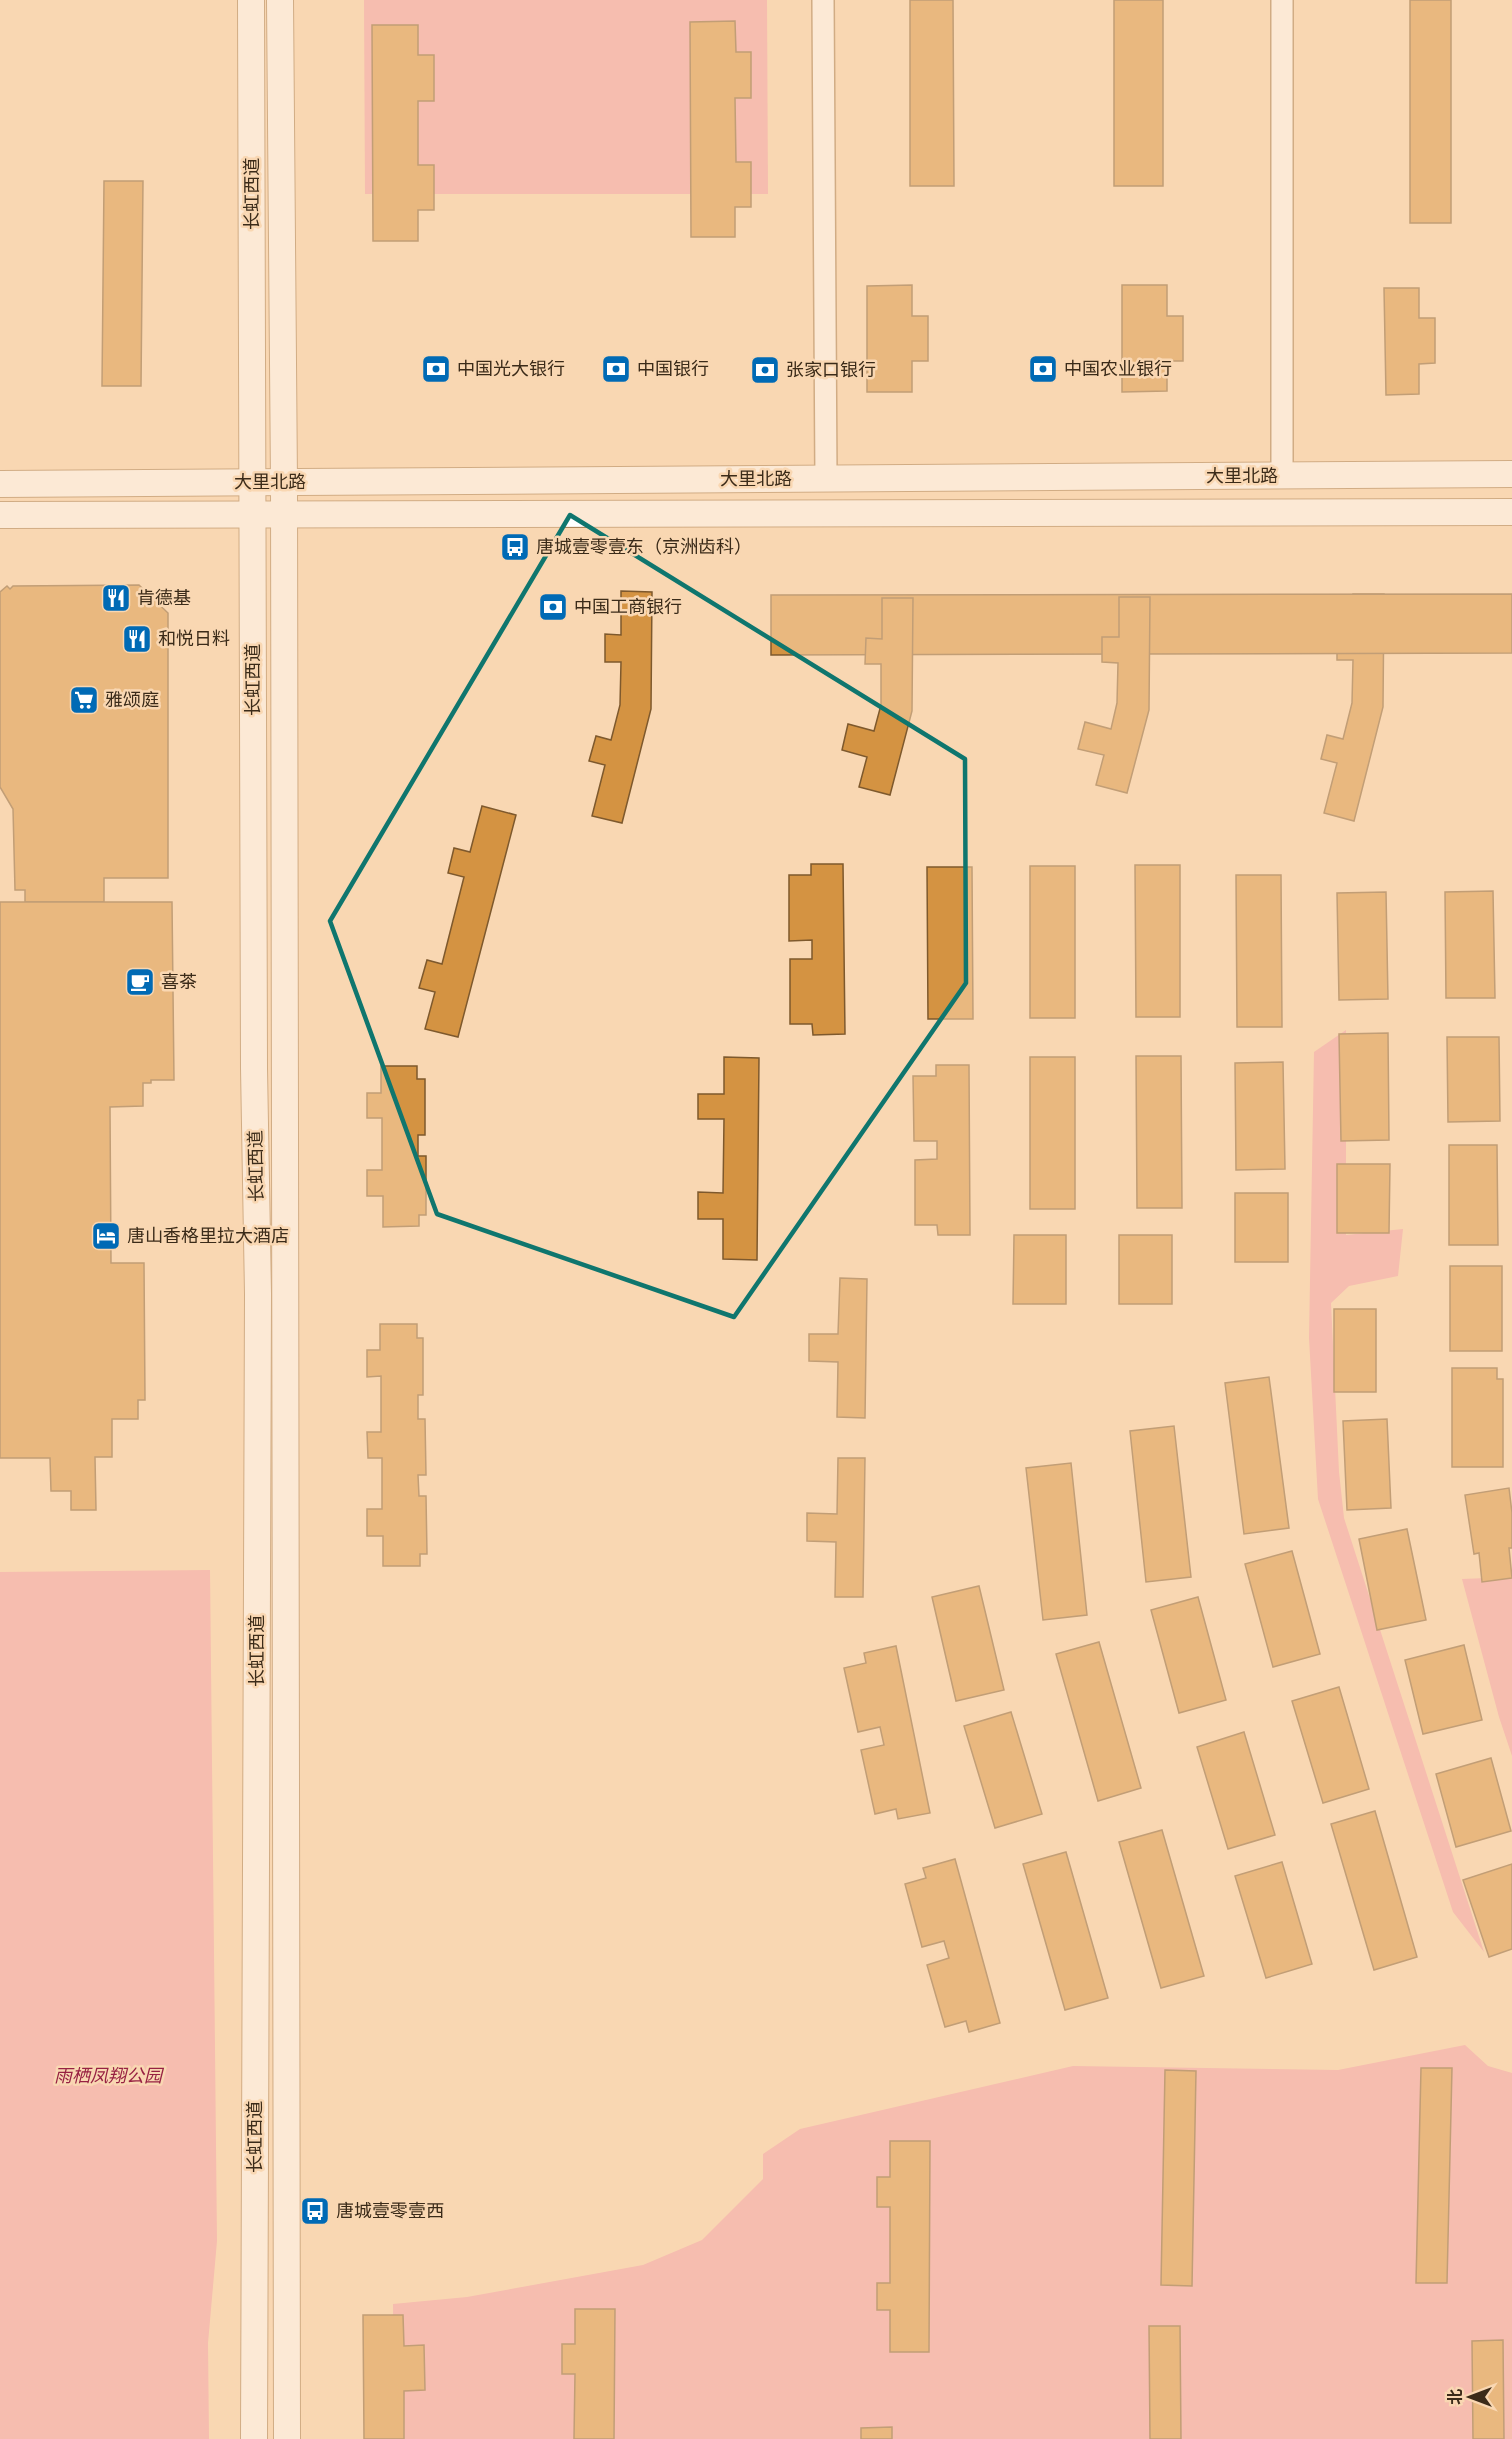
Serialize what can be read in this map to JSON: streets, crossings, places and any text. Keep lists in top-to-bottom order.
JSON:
{
  "streets": {
    "main road": ["长虹西道", "大里北路"]
  },
  "crossings": [
    ["长虹西道", "大里北路"]
  ],
  "parks": ["雨栖凤翔公园"],
  "places": {
    "bank": [
      "中国光大银行",
      "中国银行",
      "中国农业银行",
      "张家口银行",
      "中国工商银行"
    ],
    "bus stop": ["唐城壹零壹东（京洲齿科）", "唐城壹零壹西"],
    "restaurant": ["肯德基", "和悦日料"],
    "supermarket": ["雅颂庭"],
    "cafe": ["喜茶"],
    "hotel": ["唐山香格里拉大酒店"]
  },
  "north": "left"
}
